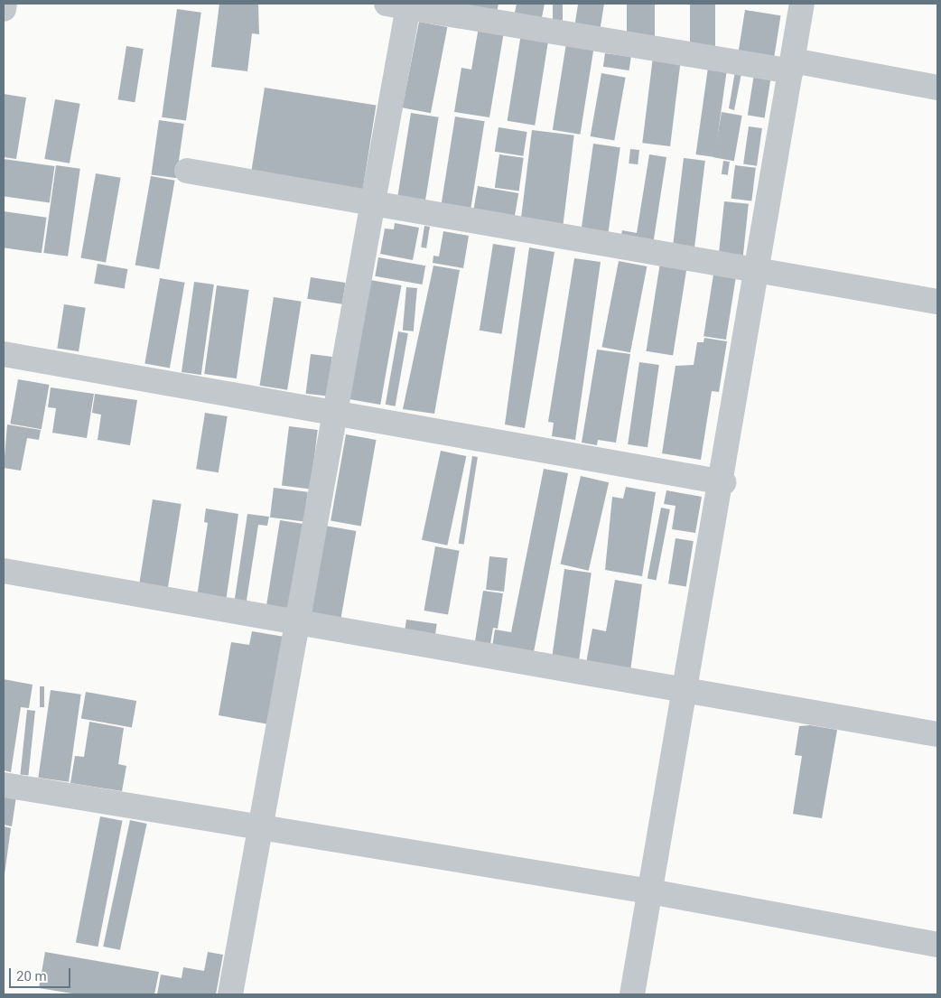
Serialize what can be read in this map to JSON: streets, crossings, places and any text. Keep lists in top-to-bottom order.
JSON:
{
  "scale_bar": "20 m"
}
